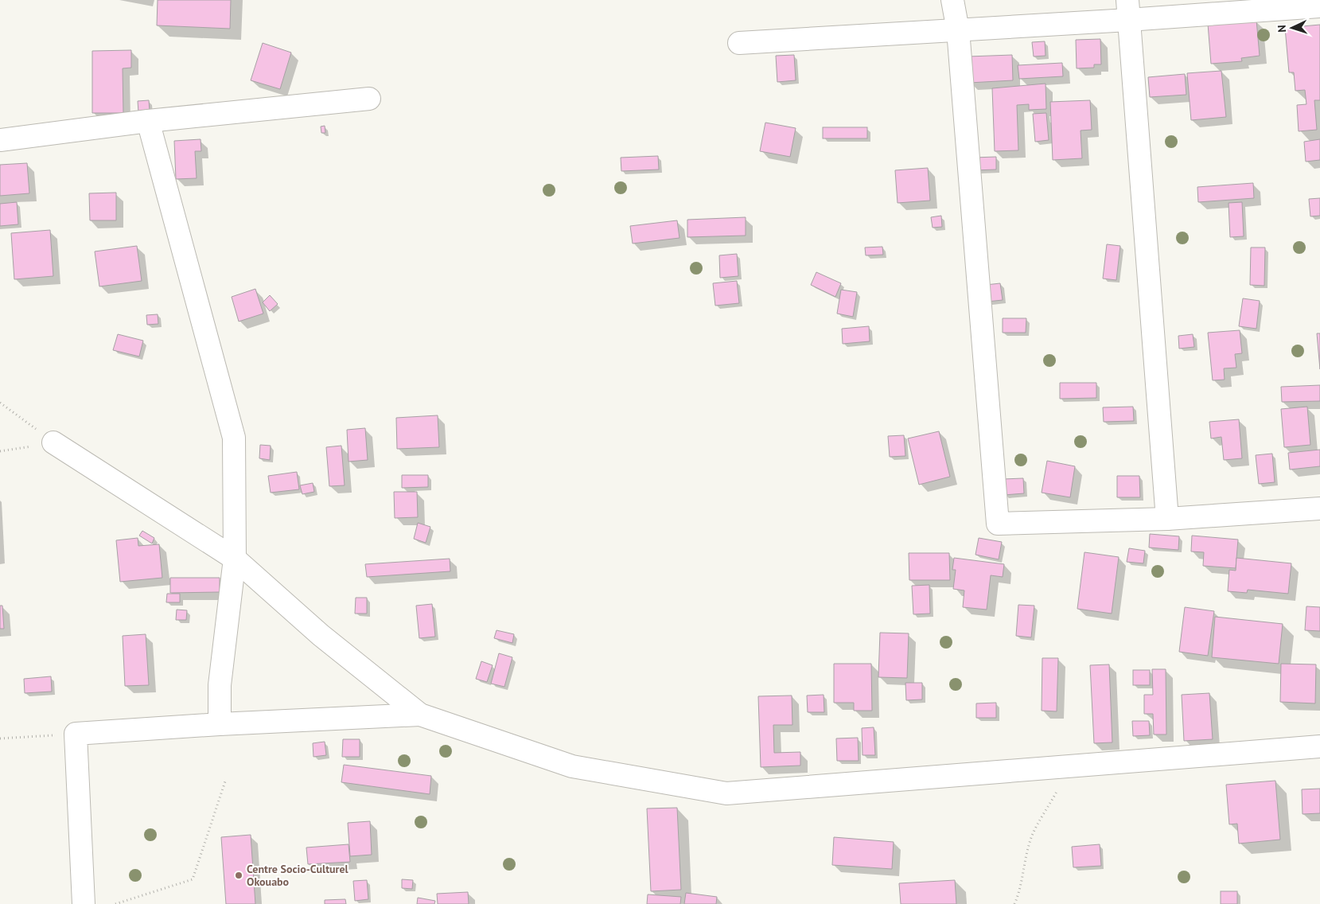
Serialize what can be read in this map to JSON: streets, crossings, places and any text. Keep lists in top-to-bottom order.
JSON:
{
  "places": ["Centre Socio-Culturel Okouabo"],
  "north": "left"
}
